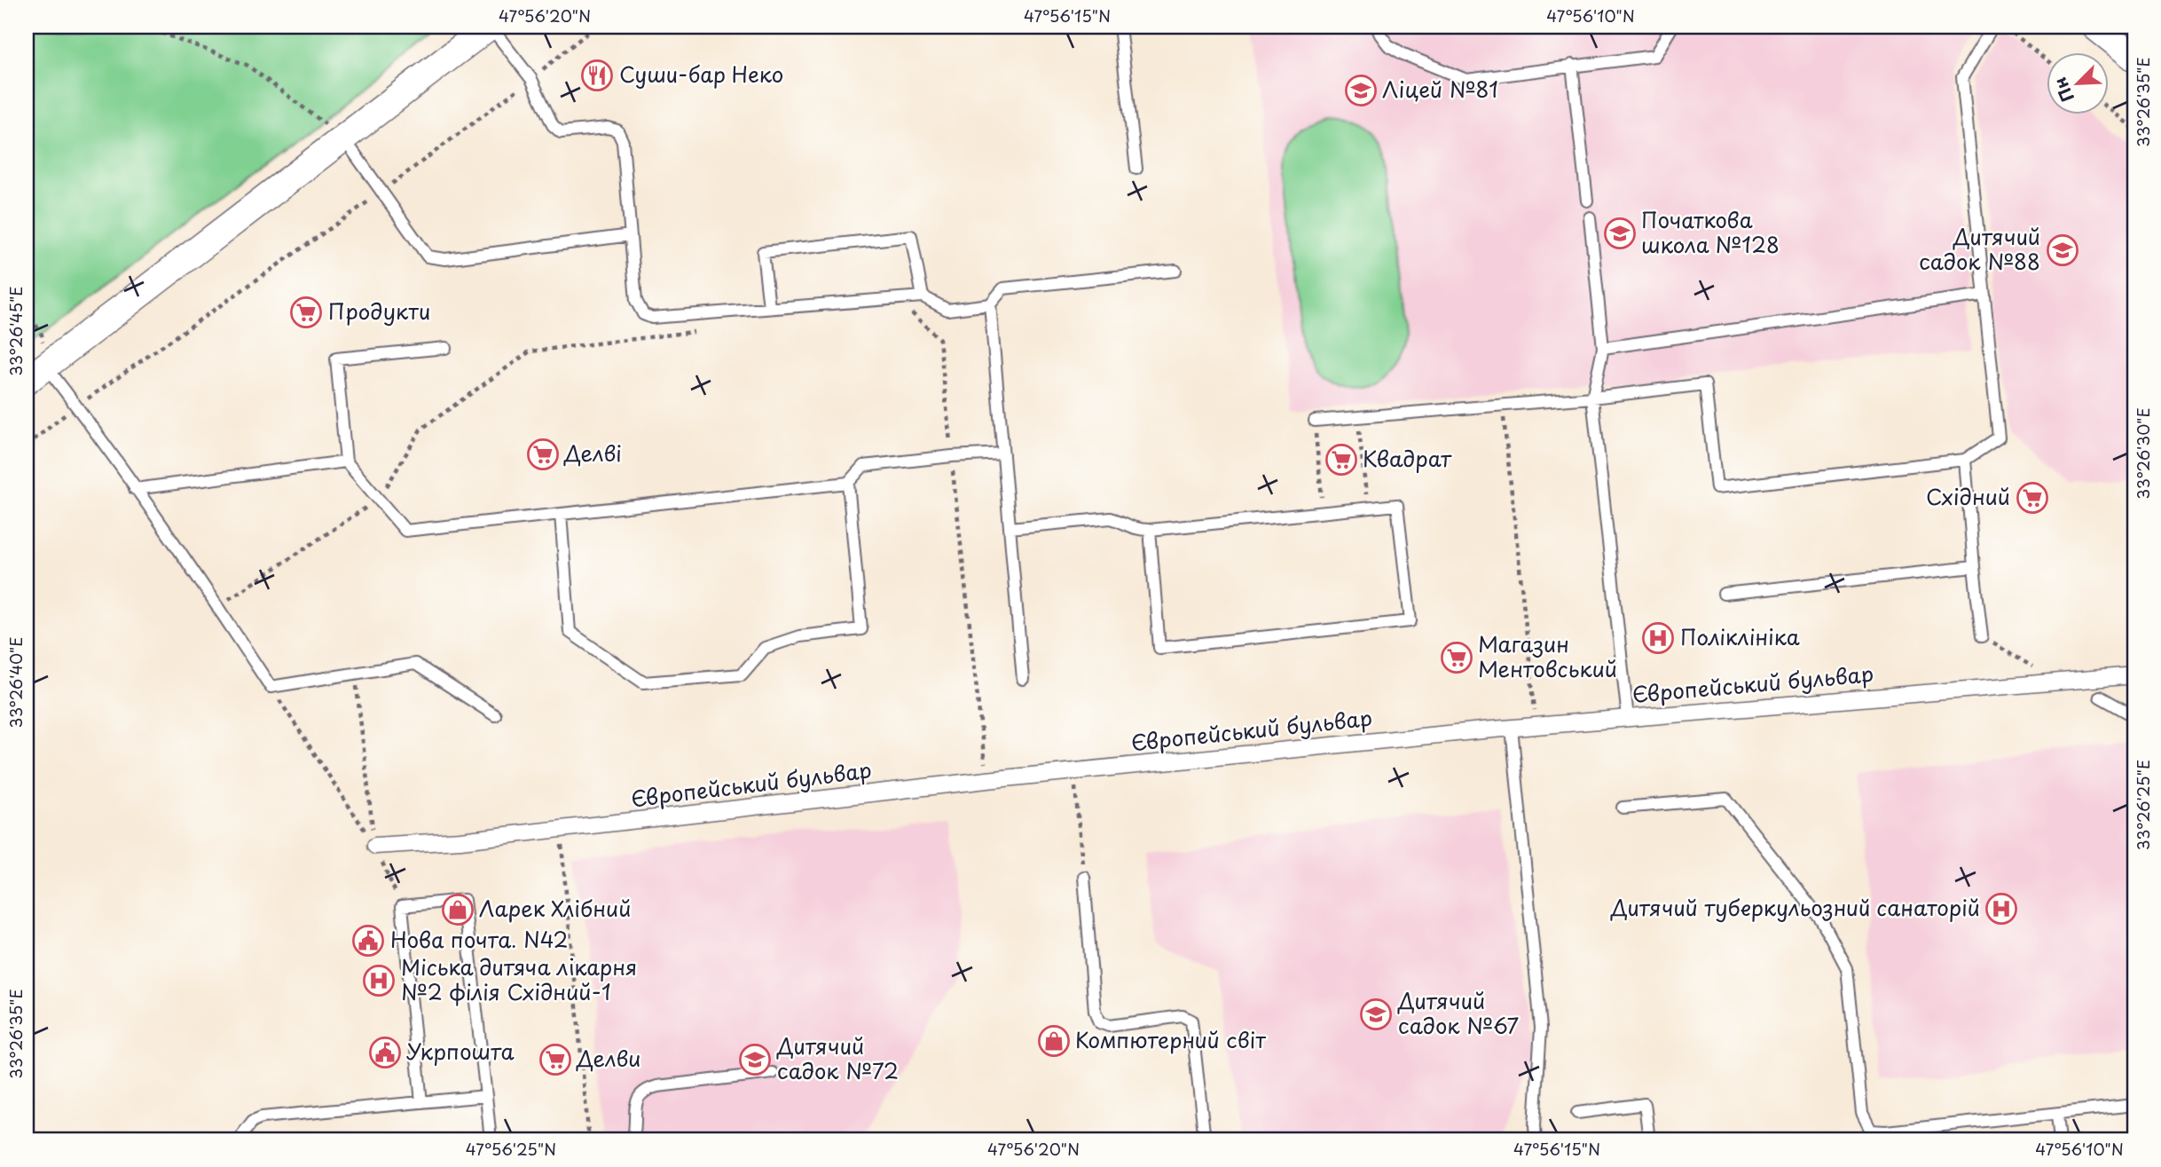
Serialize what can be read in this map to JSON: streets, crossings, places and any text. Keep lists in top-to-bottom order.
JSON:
{
  "streets": {
    "street": ["Європейський бульвар"]
  },
  "places": {
    "restaurant": ["Суши-бар Неко"],
    "school or university": [
      "Ліцей №81",
      "Початкова школа №128",
      "Дитячий садок №88",
      "Дитячий садок №67",
      "Дитячий садок №72"
    ],
    "supermarket": [
      "Продукти",
      "Делві",
      "Квадрат",
      "Східний",
      "Магазин Ментовський",
      "Делви"
    ],
    "hospital": ["Поліклініка", "Дитячий туберкульозний санаторій", "Міська дитяча лікарня №2 філія Східний-1"],
    "shop": ["Ларек Хлібний", "Компютерний світ"],
    "public building": ["Нова почта. N42", "Укрпошта"]
  },
  "north": "bottom left",
  "coordinates": [
    "47°56'20\"N",
    "47°56'15\"N",
    "47°56'10\"N",
    "33°26'35\"E",
    "33°26'45\"E",
    "33°26'30\"E",
    "33°26'40\"E",
    "33°26'25\"E",
    "47°56'25\"N"
  ]
}
